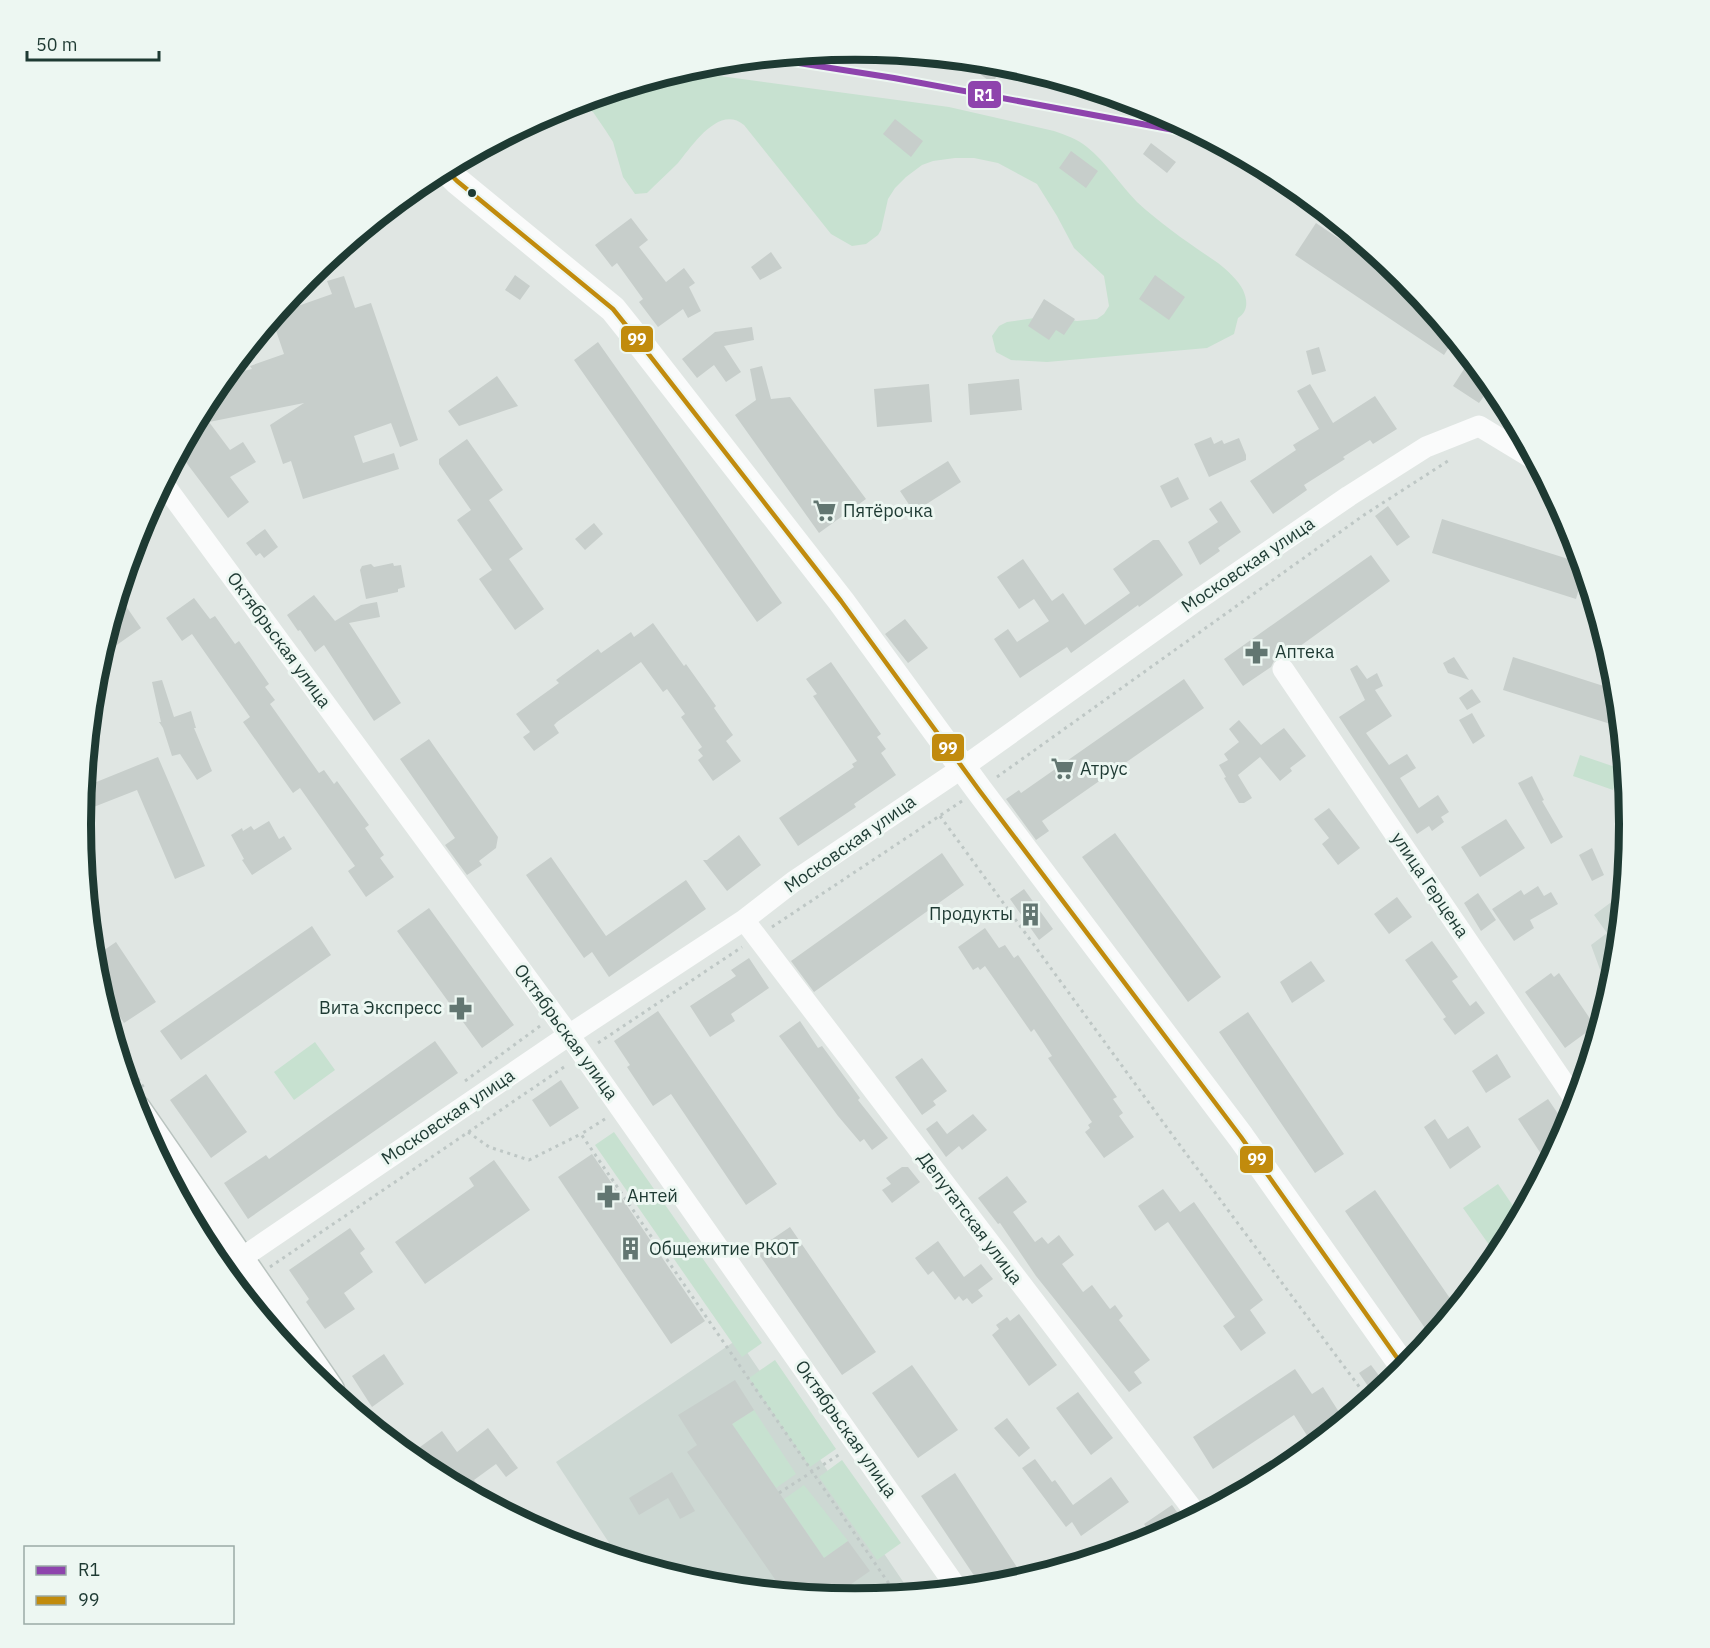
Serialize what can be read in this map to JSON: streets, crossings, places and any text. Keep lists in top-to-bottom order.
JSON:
{
  "streets": {
    "street": [
      "Московская улица",
      "Октябрьская улица",
      "улица Герцена",
      "Депутатская улица"
    ]
  },
  "crossings": [
    ["Московская улица", "Октябрьская улица"],
    ["Московская улица", "Депутатская улица"]
  ],
  "places": {
    "supermarket": ["Пятёрочка", "Атрус"],
    "pharmacy": ["Аптека", "Вита Экспресс", "Антей"],
    "building": ["Продукты", "Общежитие РКОТ"]
  },
  "lines": ["transit line R1", "transit line 99"],
  "legend": ["R1", "99"],
  "scale_bar": "50 m"
}
